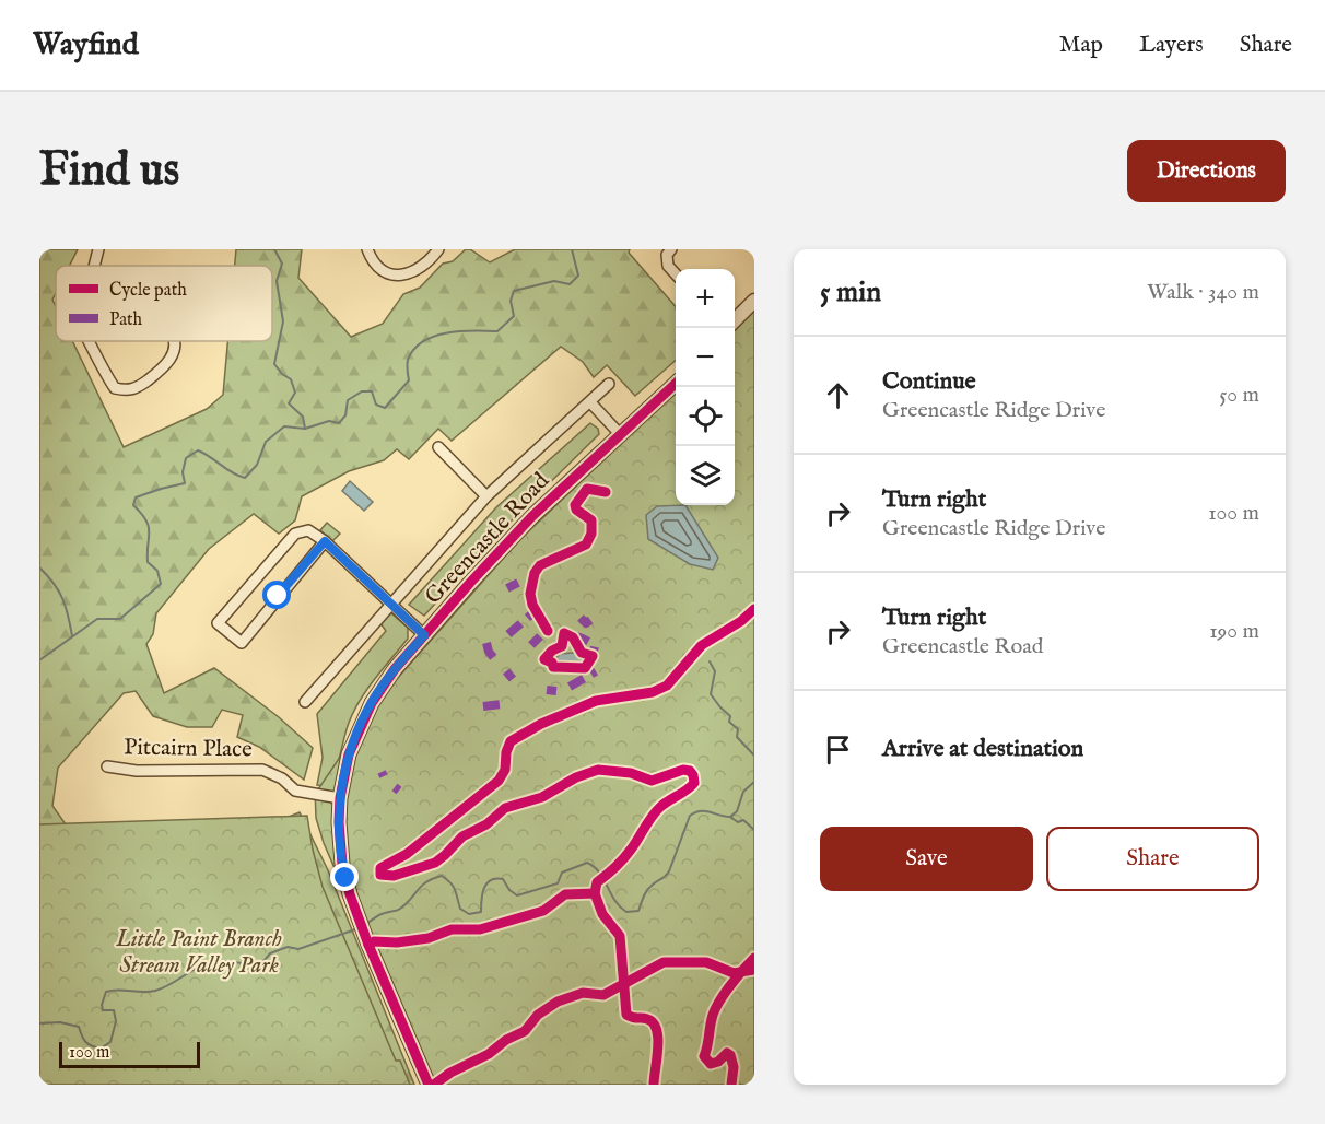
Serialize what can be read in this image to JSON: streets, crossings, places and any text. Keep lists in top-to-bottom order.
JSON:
{
  "streets": {
    "street": ["Greencastle Road", "Pitcairn Place"]
  },
  "crossings": [
    ["Greencastle Road", "Pitcairn Place"]
  ],
  "parks": ["Little Paint Branch Stream Valley Park"],
  "legend": ["Cycle path", "Path"],
  "scale_bar": "100 m",
  "page": {
    "header": "Wayfind",
    "nav": ["Map", "Layers", "Share"],
    "buttons": [
      "Directions",
      ["Save", "Share"]
    ],
    "title": "Find us",
    "heading": ["5 min", "Walk · 340 m"],
    "map_buttons": ["+", "−"],
    "list": [
      ["Continue", "Greencastle Ridge Drive", "50 m"],
      ["Turn right", "Greencastle Ridge Drive", "100 m"],
      ["Turn right", "Greencastle Road", "190 m"],
      "Arrive at destination"
    ],
    "scale": "100 m"
  }
}
